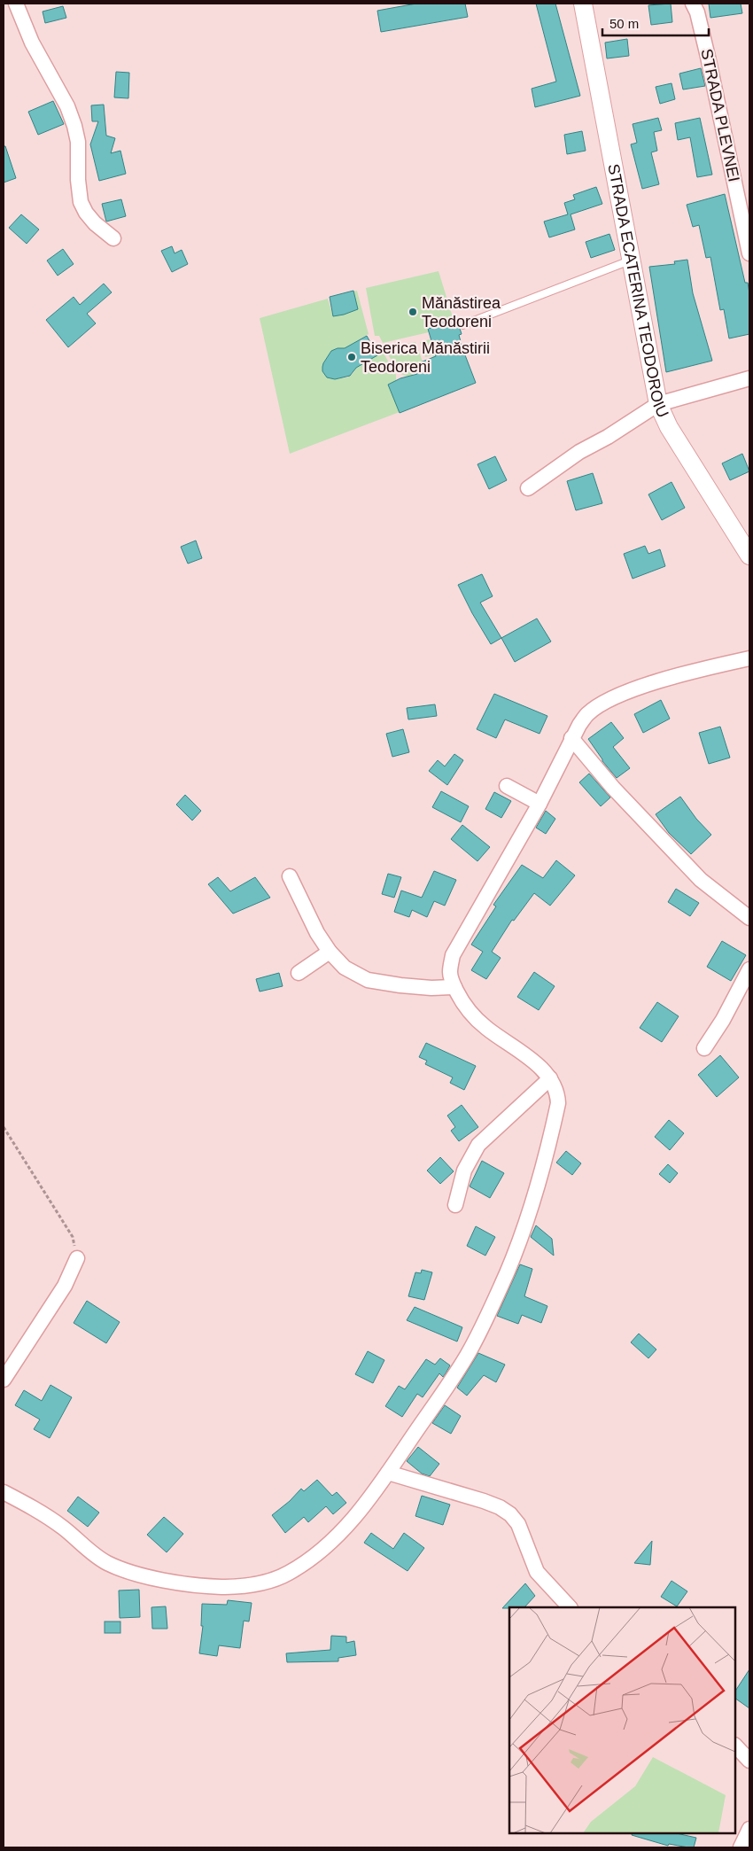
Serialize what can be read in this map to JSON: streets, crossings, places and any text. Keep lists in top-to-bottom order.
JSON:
{
  "streets": {
    "street": ["STRADA PLEVNEI", "STRADA ECATERINA TEODOROIU"]
  },
  "places": ["Mănăstirea Teodoreni", "Biserica Mănăstirii Teodoreni"],
  "scale_bar": "50 m"
}
